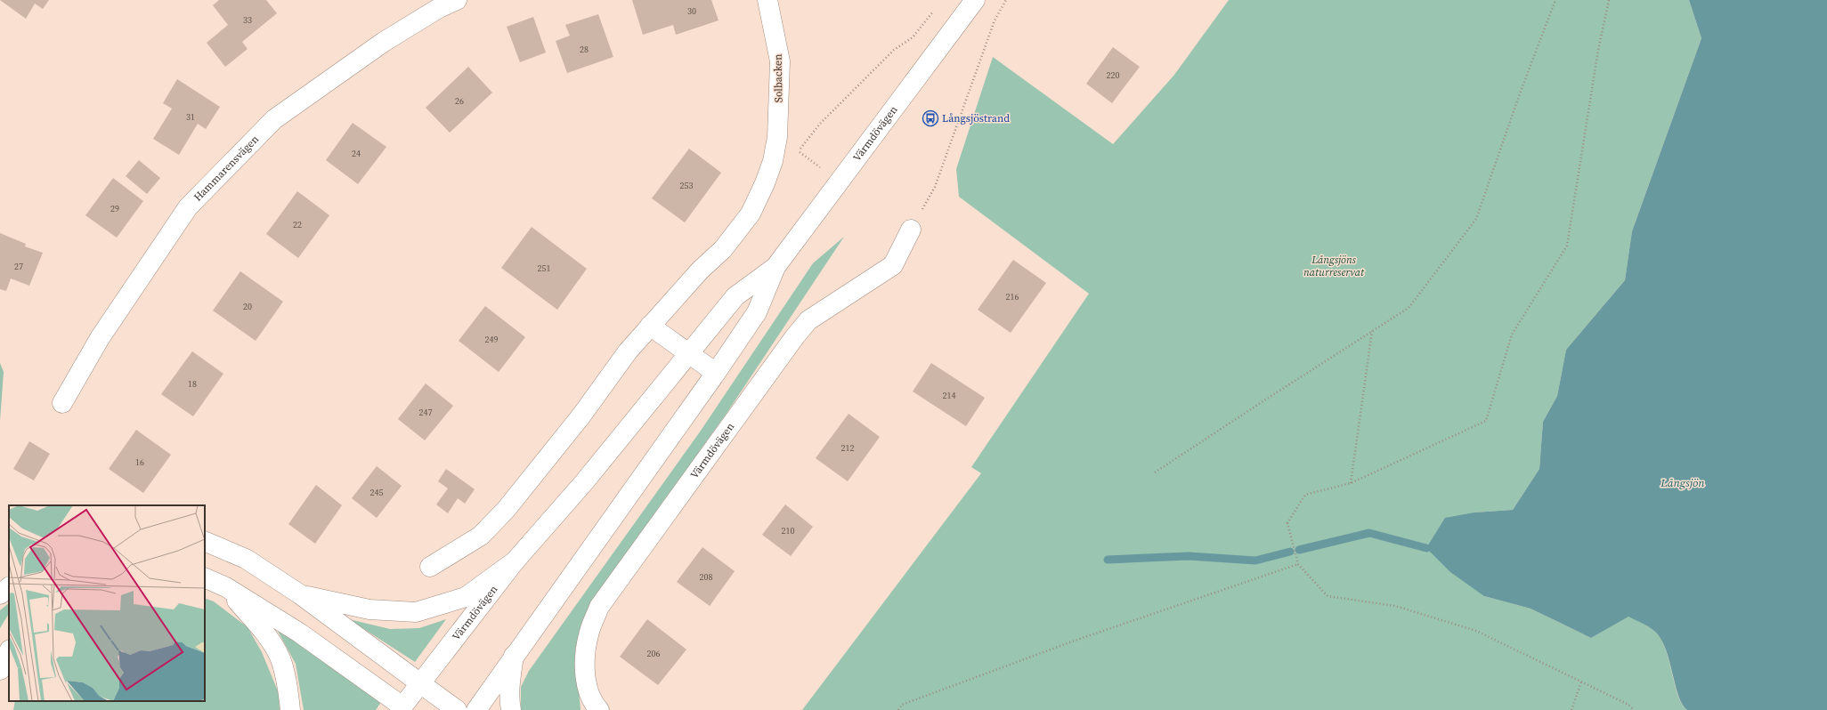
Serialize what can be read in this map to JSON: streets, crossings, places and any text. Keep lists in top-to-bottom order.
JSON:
{
  "streets": {
    "main road": ["Solbacken", "Värmdövägen", "Hammarensvägen"]
  },
  "water": ["Långsjön"],
  "parks": ["Långsjöns naturreservat"],
  "places": {
    "bus stop": ["Långsjöstrand"]
  },
  "house_numbers": [
    "30",
    "33",
    "28",
    "220",
    "26",
    "31",
    "24",
    "253",
    "29",
    "22",
    "27",
    "251",
    "216",
    "20",
    "249",
    "18",
    "214",
    "247",
    "212",
    "16",
    "245",
    "210",
    "208",
    "206"
  ]
}
